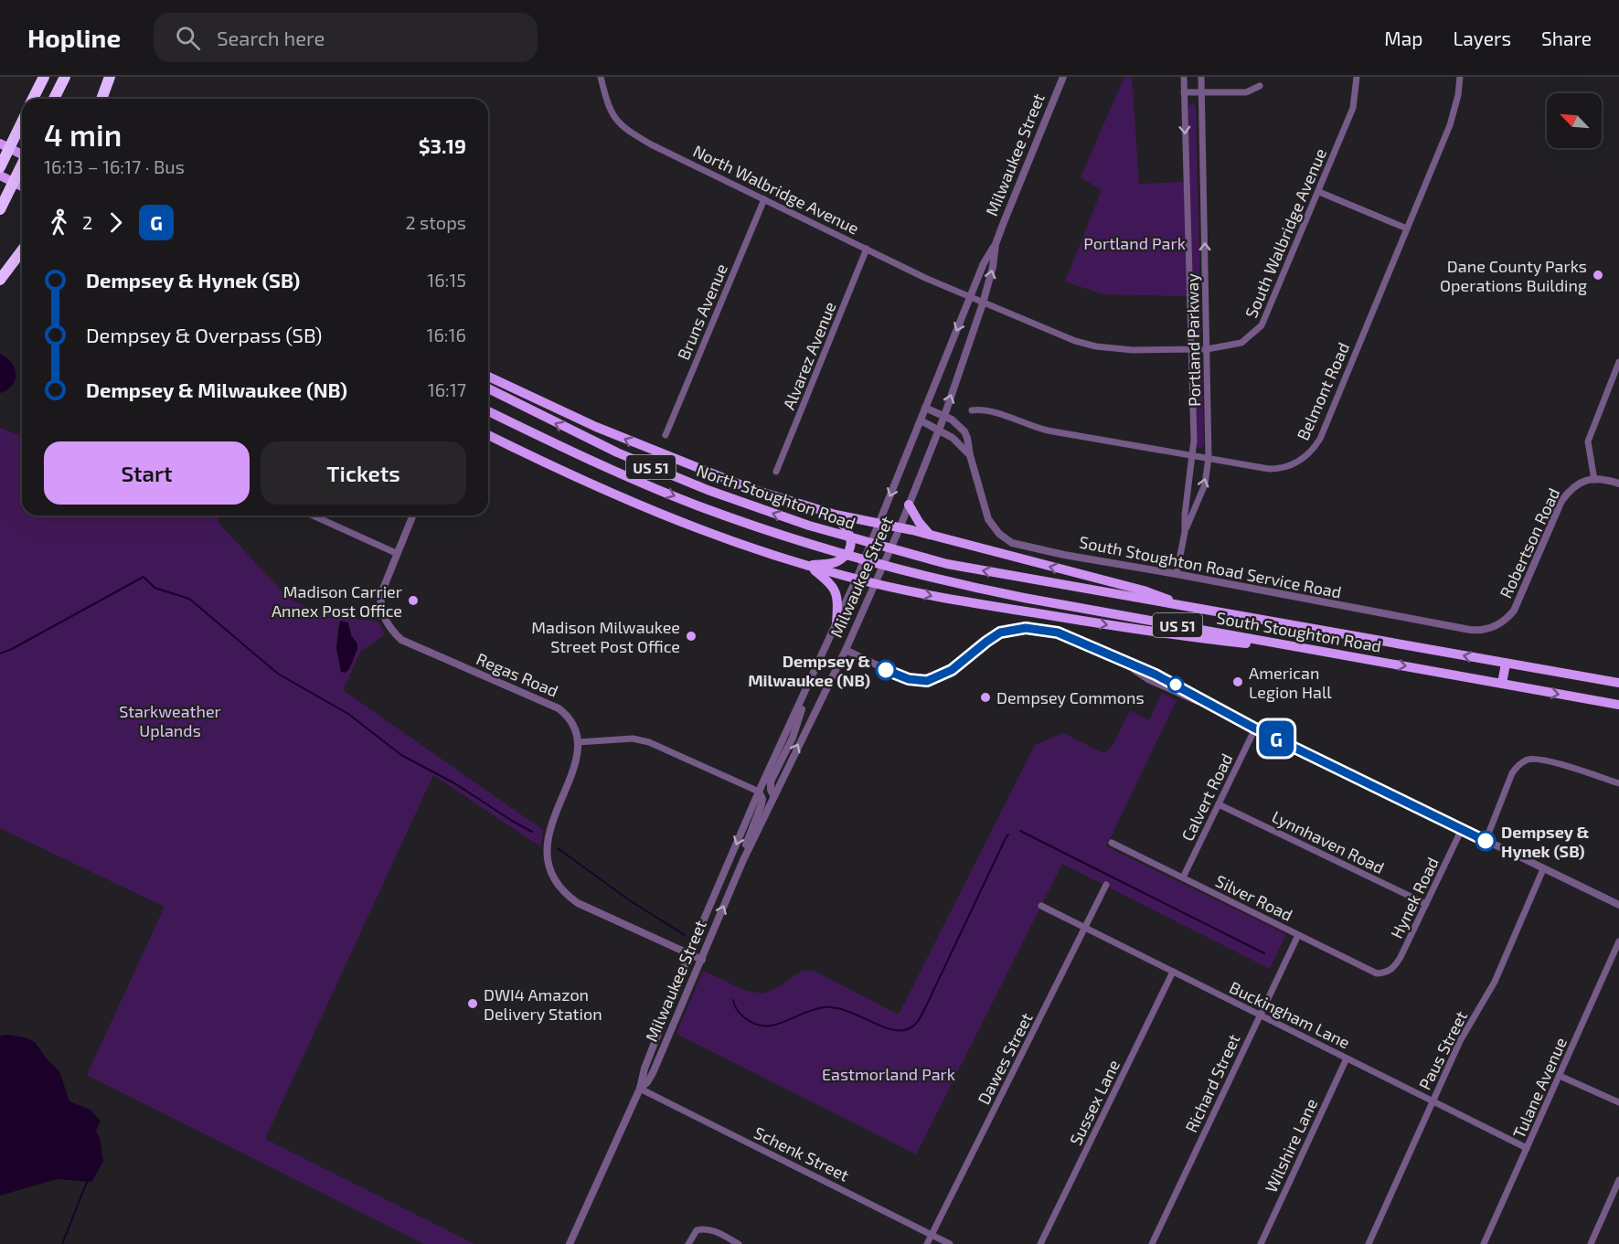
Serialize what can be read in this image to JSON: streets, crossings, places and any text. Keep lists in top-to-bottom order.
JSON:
{
  "streets": {
    "main road": ["US 51", "North Stoughton Road", "South Stoughton Road"],
    "street": [
      "Milwaukee Street",
      "North Walbridge Avenue",
      "South Walbridge Avenue",
      "Bruns Avenue",
      "Portland Parkway",
      "Alvarez Avenue",
      "Belmont Road",
      "Robertson Road",
      "South Stoughton Road Service Road",
      "Regas Road",
      "Calvert Road",
      "Lynnhaven Road",
      "Silver Road",
      "Hynek Road",
      "Buckingham Lane",
      "Paus Street",
      "Dawes Street",
      "Richard Street",
      "Tulane Avenue",
      "Sussex Lane",
      "Wilshire Lane",
      "Schenk Street"
    ]
  },
  "crossings": [
    ["Milwaukee Street", "North Walbridge Avenue"],
    ["Milwaukee Street", "South Walbridge Avenue"],
    ["Milwaukee Street", "South Stoughton Road Service Road"],
    ["Milwaukee Street", "Schenk Street"],
    ["North Walbridge Avenue", "South Walbridge Avenue"],
    ["North Walbridge Avenue", "Bruns Avenue"],
    ["North Walbridge Avenue", "Alvarez Avenue"],
    ["South Walbridge Avenue", "Portland Parkway"],
    ["Portland Parkway", "Belmont Road"],
    ["Portland Parkway", "South Stoughton Road Service Road"],
    ["North Stoughton Road", "South Stoughton Road"],
    ["Robertson Road", "South Stoughton Road Service Road"],
    ["Calvert Road", "Lynnhaven Road"],
    ["Calvert Road", "Silver Road"],
    ["Lynnhaven Road", "Hynek Road"],
    ["Silver Road", "Hynek Road"],
    ["Silver Road", "Richard Street"],
    ["Buckingham Lane", "Paus Street"],
    ["Buckingham Lane", "Dawes Street"],
    ["Buckingham Lane", "Richard Street"],
    ["Buckingham Lane", "Tulane Avenue"],
    ["Buckingham Lane", "Sussex Lane"],
    ["Buckingham Lane", "Wilshire Lane"],
    ["Dawes Street", "Schenk Street"]
  ],
  "parks": ["Portland Park", "Starkweather Uplands", "Eastmorland Park"],
  "places": [
    "Dane County Parks Operations Building",
    "Madison Carrier Annex Post Office",
    "Madison Milwaukee Street Post Office",
    "Dempsey & Milwaukee (NB)",
    "American Legion Hall",
    "Dempsey Commons",
    "Dempsey & Hynek (SB)",
    "DWI4 Amazon Delivery Station"
  ],
  "lines": ["bus line G"],
  "north": "top left",
  "page": {
    "header": "Hopline",
    "search": "Search here",
    "nav": ["Map", "Layers", "Share"],
    "on_map": "G",
    "heading": ["4 min", "16:13 – 16:17 · Bus", "$3.19"],
    "legs": ["2", "G", "2 stops"],
    "list": [
      {
        "name": "Dempsey & Hynek (SB)",
        "value": "16:15"
      },
      {
        "name": "Dempsey & Overpass (SB)",
        "value": "16:16"
      },
      {
        "name": "Dempsey & Milwaukee (NB)",
        "value": "16:17"
      }
    ],
    "buttons": ["Start", "Tickets"]
  }
}
